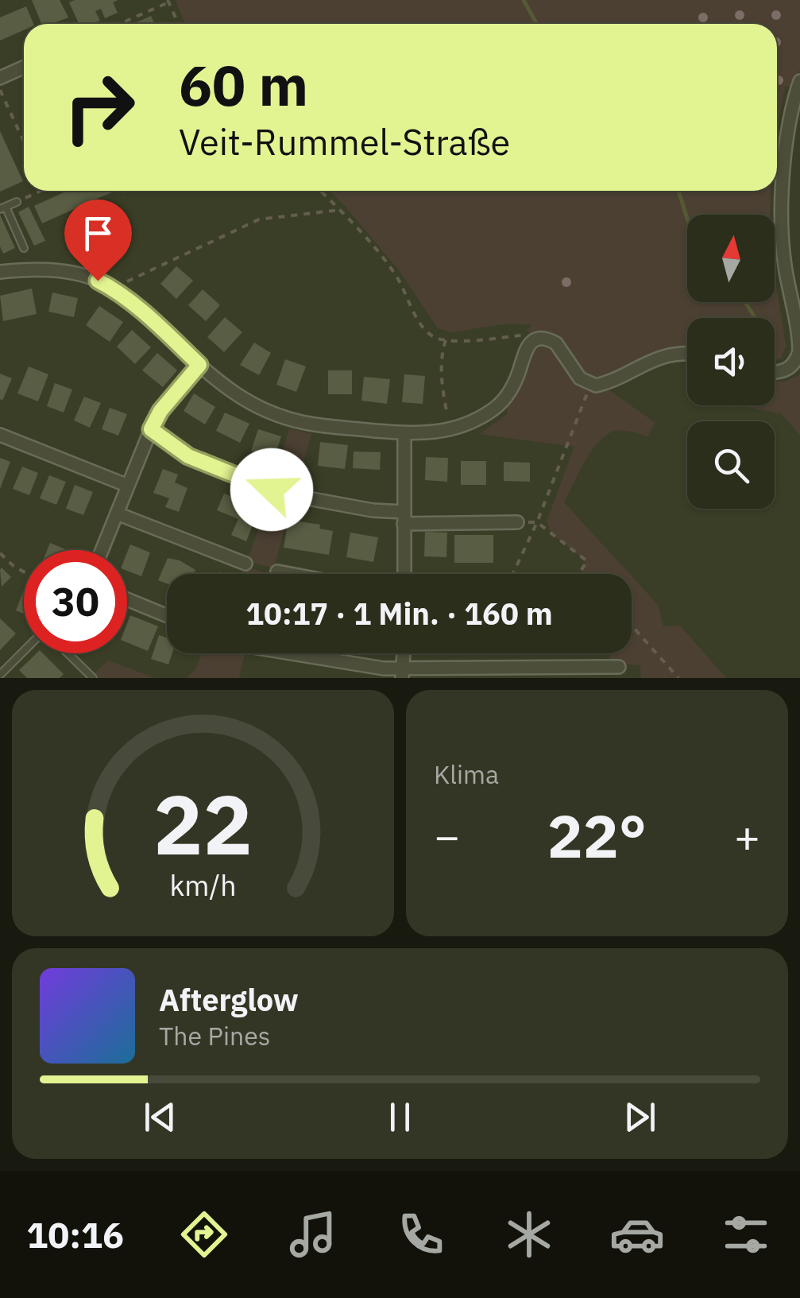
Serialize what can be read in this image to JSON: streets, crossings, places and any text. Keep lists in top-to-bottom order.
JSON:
{
  "north": "top",
  "page": {
    "turn": ["60 m", "Veit-Rummel-Straße"],
    "limit": "30",
    "trip": "10:17 · 1 Min. · 160 m",
    "tile": "Klima",
    "heat": ["−", "22°", "+"],
    "song": ["Afterglow", "The Pines"],
    "tabs": "10:16",
    "gauge": ["22", "km/h"]
  }
}
